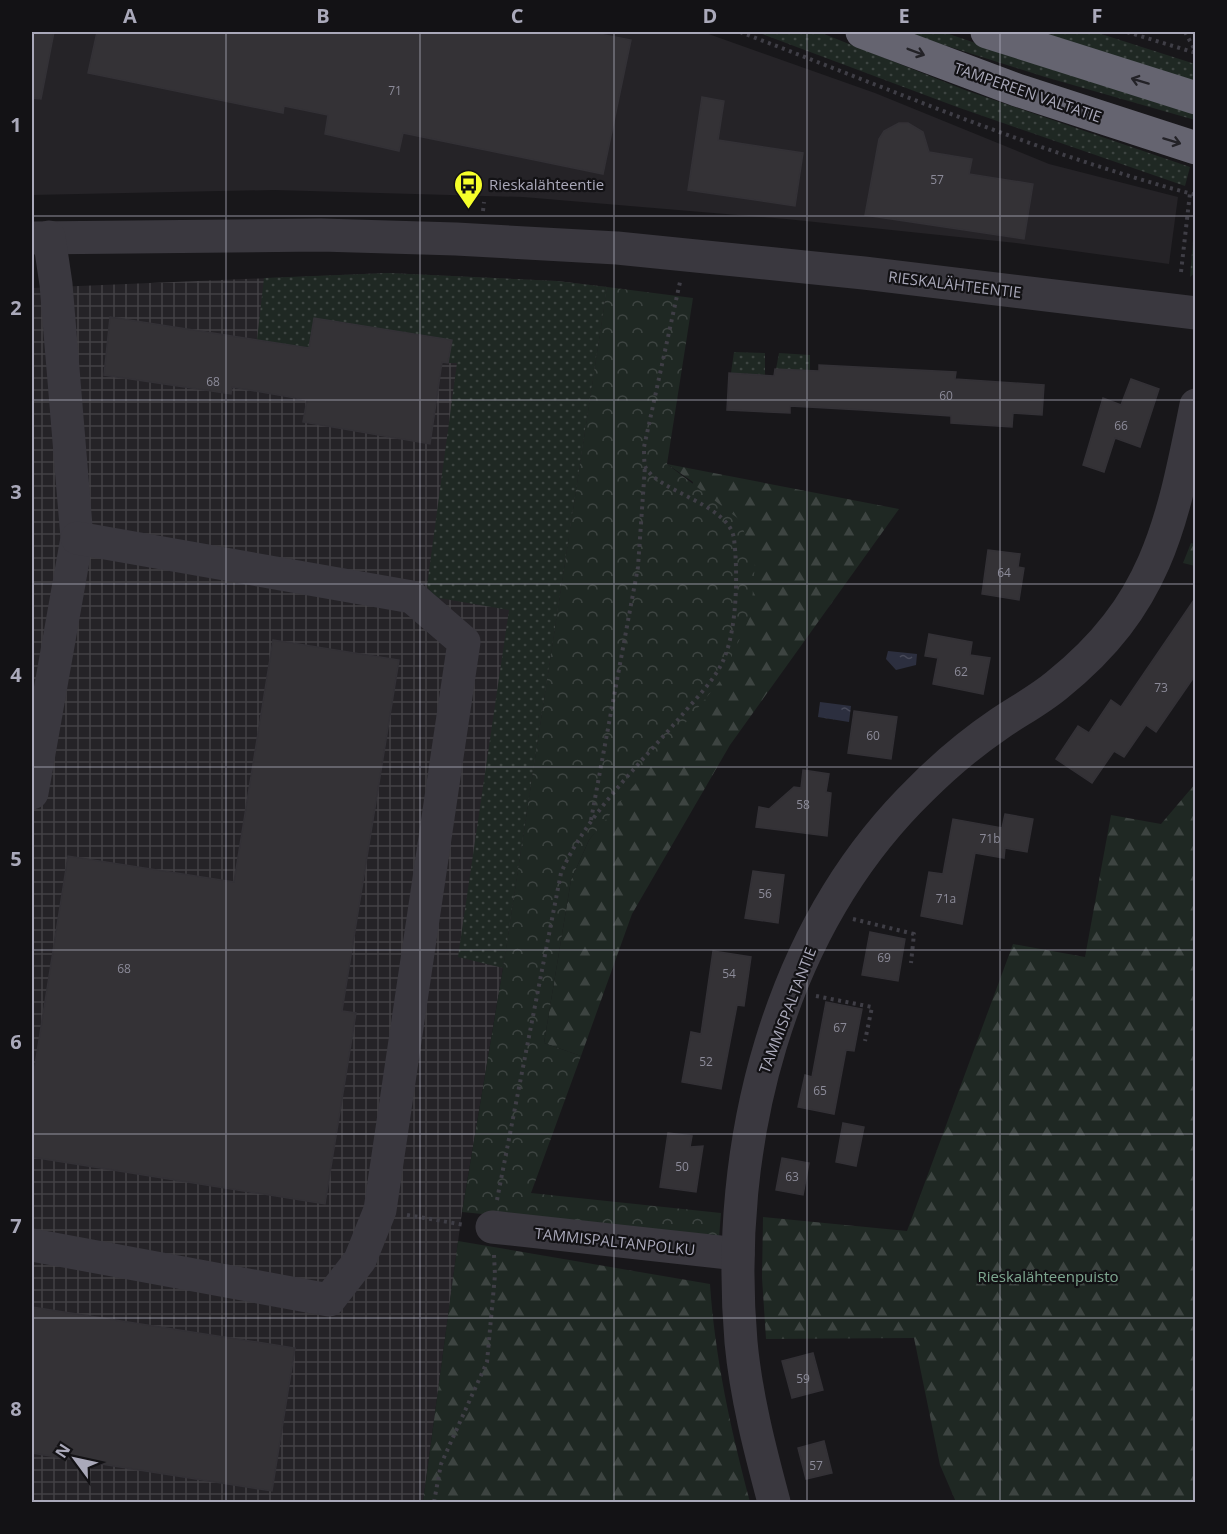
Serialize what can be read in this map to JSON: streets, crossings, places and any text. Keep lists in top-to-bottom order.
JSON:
{
  "streets": {
    "highway": ["TAMPEREEN VALTATIE"],
    "street": ["RIESKALÄHTEENTIE", "TAMMISPALTANTIE", "TAMMISPALTANPOLKU"]
  },
  "crossings": [
    ["TAMMISPALTANTIE", "TAMMISPALTANPOLKU"]
  ],
  "parks": ["Rieskalähteenpuisto"],
  "places": {
    "bus stop": ["Rieskalähteentie"]
  },
  "house_numbers": [
    "71",
    "57",
    "68",
    "60",
    "66",
    "64",
    "62",
    "73",
    "60",
    "58",
    "71b",
    "56",
    "71a",
    "69",
    "68",
    "54",
    "67",
    "52",
    "65",
    "50",
    "63",
    "59",
    "57"
  ],
  "north": "top left",
  "grid": {
    "columns": [
      "A",
      "B",
      "C",
      "D",
      "E",
      "F"
    ],
    "rows": [
      "1",
      "2",
      "3",
      "4",
      "5",
      "6",
      "7",
      "8"
    ]
  }
}
